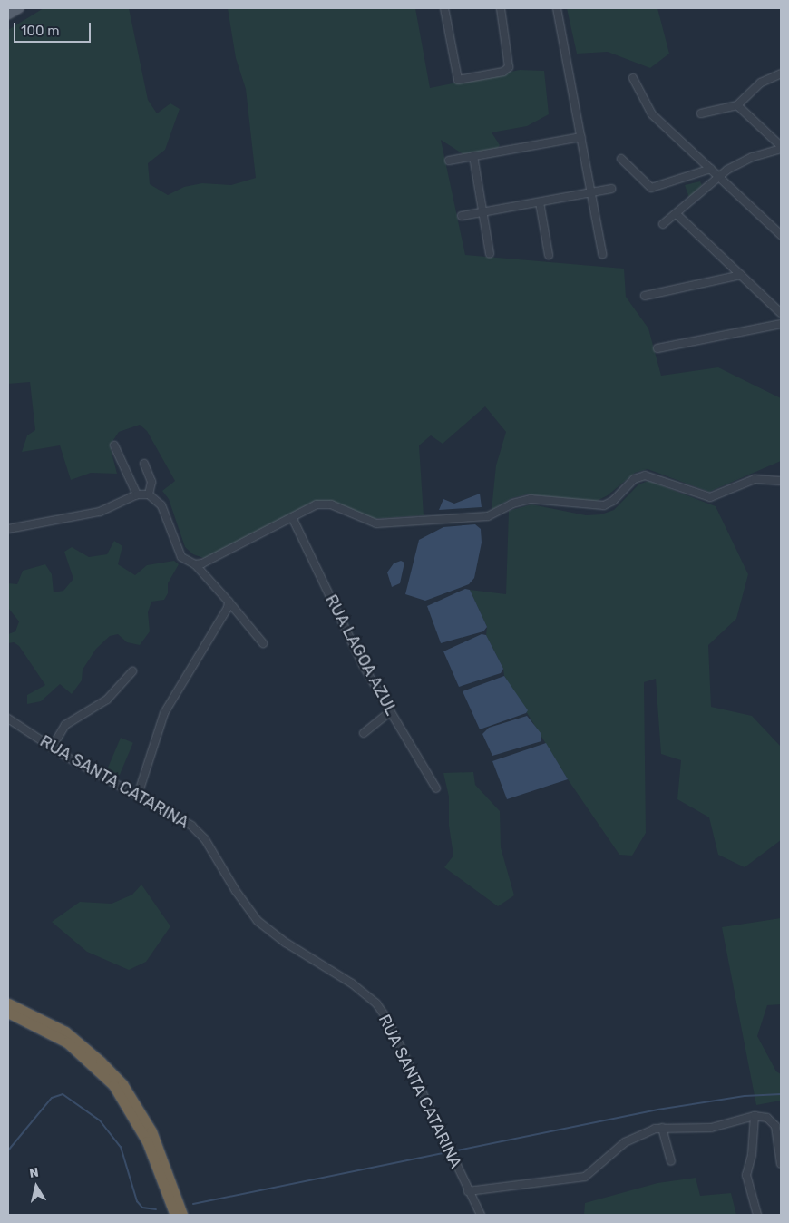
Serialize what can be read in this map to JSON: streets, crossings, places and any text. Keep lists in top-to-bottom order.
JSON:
{
  "streets": {
    "street": ["RUA LAGOA AZUL", "RUA SANTA CATARINA"]
  },
  "scale_bar": "100 m",
  "north": "top"
}
